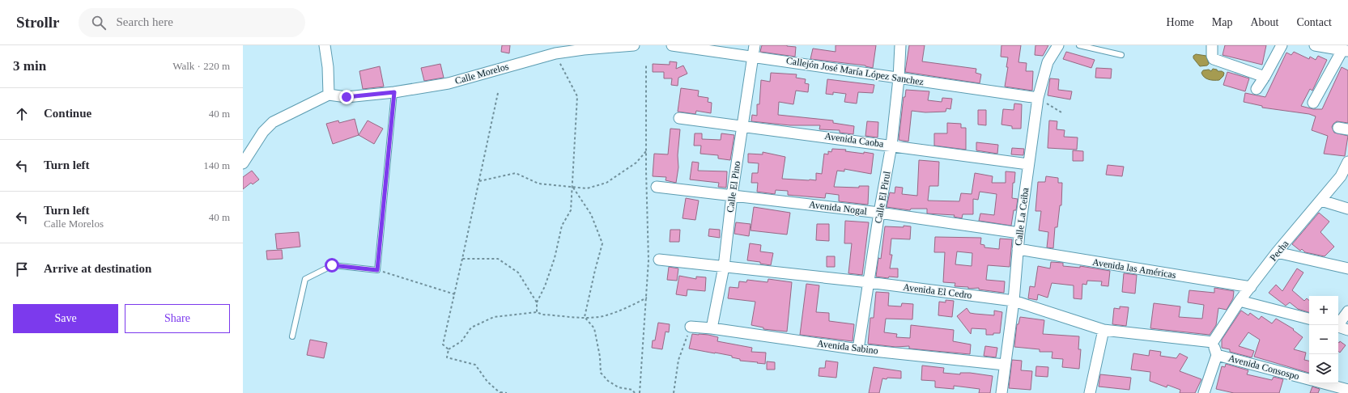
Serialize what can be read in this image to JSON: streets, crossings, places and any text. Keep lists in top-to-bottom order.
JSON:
{
  "streets": {
    "street": [
      "Callejón José María López Sanchez",
      "Calle Morelos",
      "Avenida Caoba",
      "Calle El Pino",
      "Calle El Pirul",
      "Avenida Nogal",
      "Calle La Ceiba",
      "Pecha",
      "Avenida las Américas",
      "Avenida El Cedro",
      "Avenida Sabino",
      "Avenida Consospo"
    ]
  },
  "crossings": [
    ["Callejón José María López Sanchez", "Calle El Pino"],
    ["Callejón José María López Sanchez", "Calle El Pirul"],
    ["Callejón José María López Sanchez", "Calle La Ceiba"],
    ["Avenida Caoba", "Calle El Pino"],
    ["Avenida Caoba", "Calle El Pirul"],
    ["Avenida Caoba", "Calle La Ceiba"],
    ["Calle El Pino", "Avenida Nogal"],
    ["Calle El Pino", "Avenida El Cedro"],
    ["Calle El Pino", "Avenida Sabino"],
    ["Calle El Pirul", "Avenida Nogal"],
    ["Calle El Pirul", "Avenida El Cedro"],
    ["Calle El Pirul", "Avenida Sabino"],
    ["Avenida Nogal", "Calle La Ceiba"],
    ["Calle La Ceiba", "Avenida las Américas"],
    ["Calle La Ceiba", "Avenida El Cedro"],
    ["Calle La Ceiba", "Avenida Sabino"],
    ["Pecha", "Avenida las Américas"],
    ["Pecha", "Avenida El Cedro"]
  ],
  "page": {
    "header": "Strollr",
    "search": "Search here",
    "nav": [
      "Home",
      "Map",
      "About",
      "Contact"
    ],
    "heading": ["3 min", "Walk · 220 m"],
    "list": [
      ["Continue", "40 m"],
      ["Turn left", "140 m"],
      ["Turn left", "Calle Morelos", "40 m"],
      "Arrive at destination"
    ],
    "buttons": ["Save", "Share"],
    "map_buttons": ["+", "−"]
  }
}
